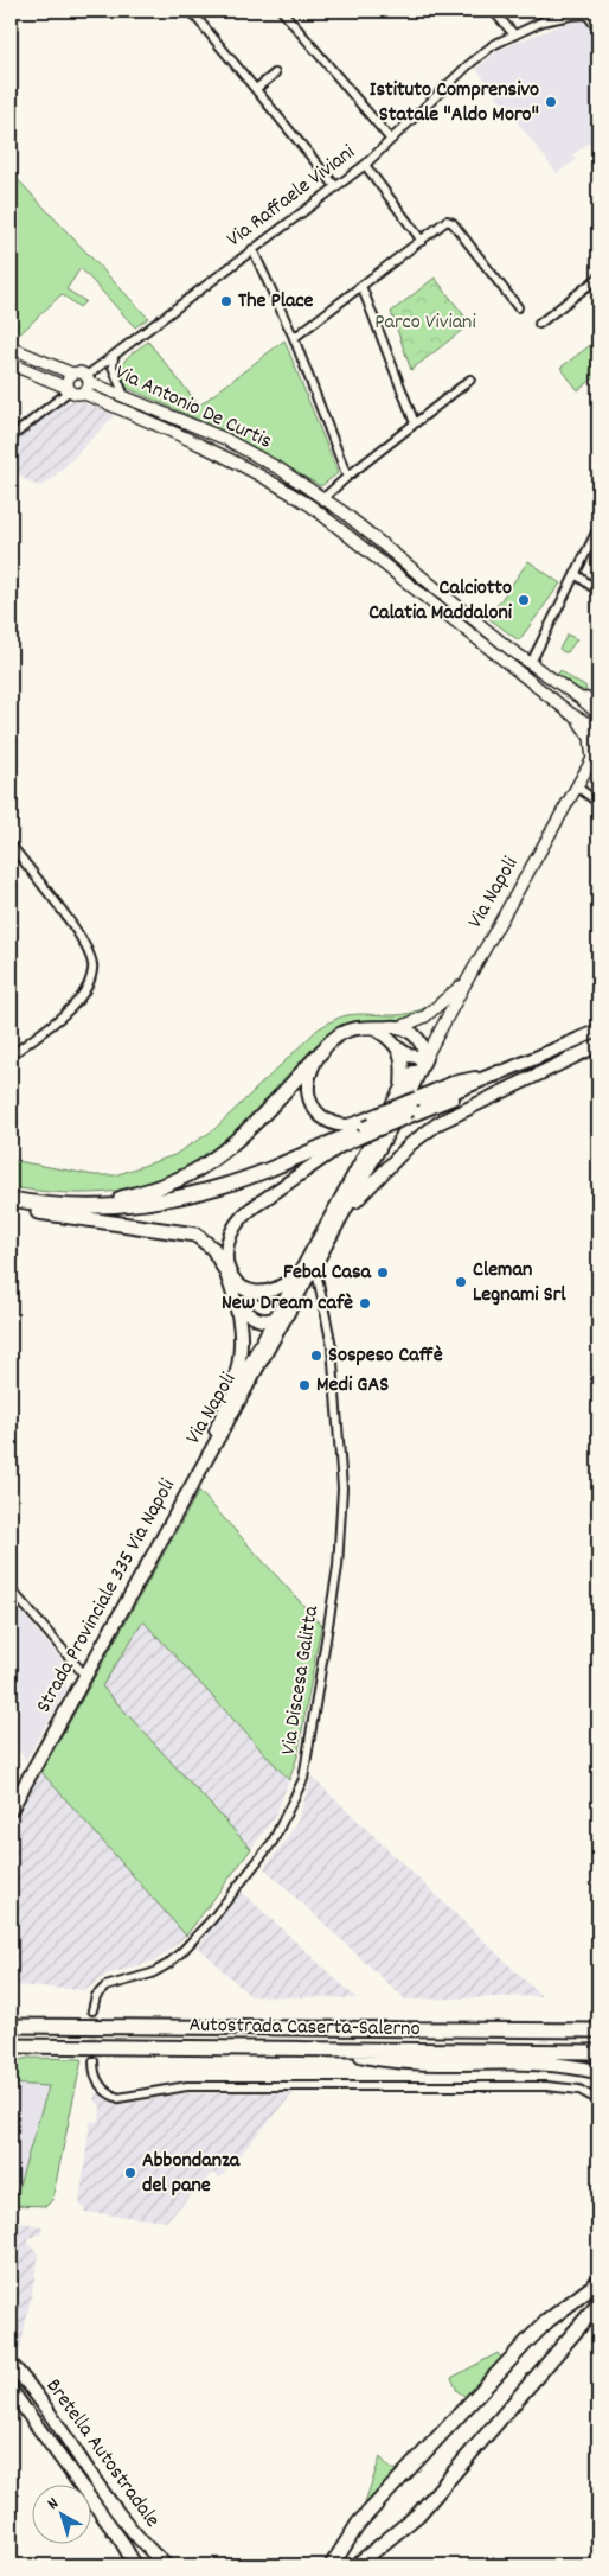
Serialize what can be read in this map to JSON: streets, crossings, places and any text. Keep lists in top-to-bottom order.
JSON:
{
  "streets": {
    "highway": ["Autostrada Caserta-Salerno"],
    "main road": ["Via Napoli", "Strada Provinciale 335 Via Napoli", "Bretella Autostradale"],
    "street": ["Via Raffaele Viviani", "Via Antonio De Curtis", "Via Discesa Galitta"]
  },
  "crossings": [
    ["Via Raffaele Viviani", "Via Antonio De Curtis"],
    ["Via Antonio De Curtis", "Via Napoli"],
    ["Via Napoli", "Strada Provinciale 335 Via Napoli"],
    ["Via Napoli", "Via Discesa Galitta"]
  ],
  "parks": ["Parco Viviani"],
  "places": [
    "Istituto Comprensivo Statale \"Aldo Moro\"",
    "The Place",
    "Calciotto Calatia Maddaloni",
    "Febal Casa",
    "Cleman Legnami Srl",
    "New Dream cafè",
    "Sospeso Caffè",
    "Medi GAS",
    "Abbondanza del pane"
  ],
  "north": "top left"
}
